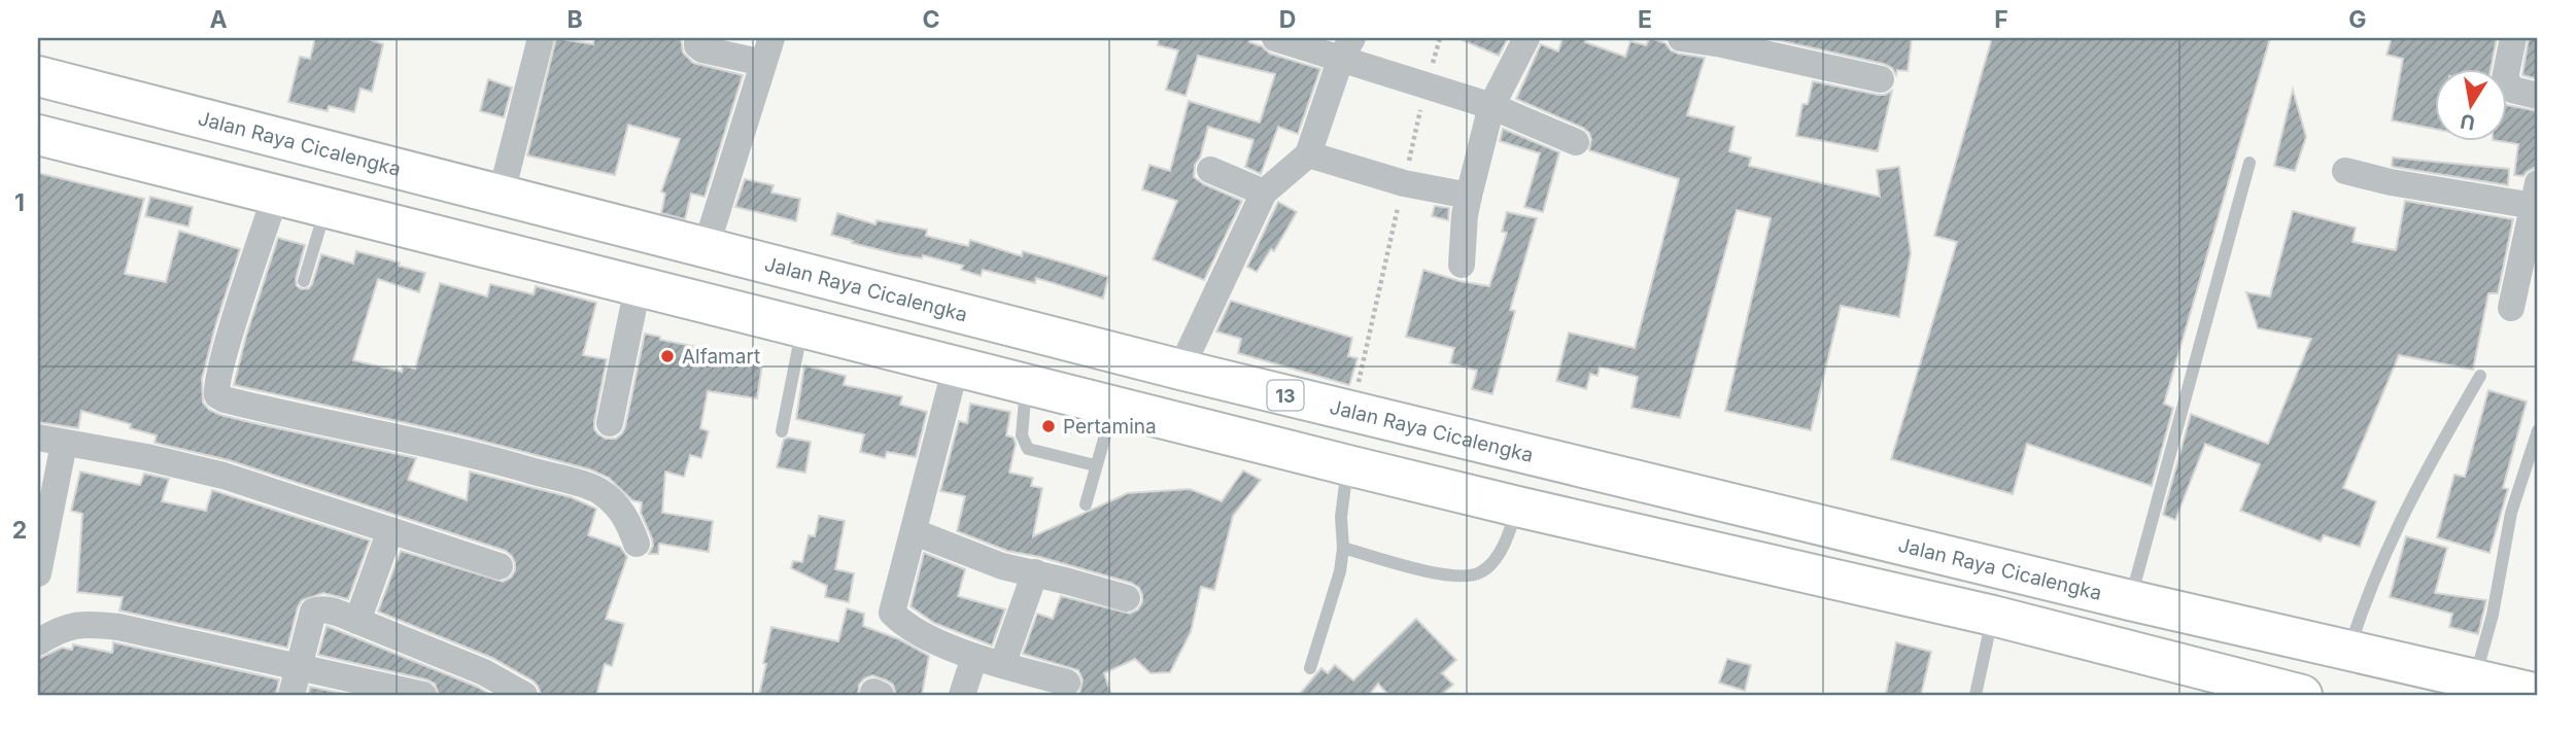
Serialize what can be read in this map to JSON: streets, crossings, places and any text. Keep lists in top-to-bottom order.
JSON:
{
  "streets": {
    "highway": ["Jalan Raya Cicalengka", "13"]
  },
  "places": ["Alfamart", "Pertamina"],
  "north": "bottom",
  "grid": {
    "columns": [
      "A",
      "B",
      "C",
      "D",
      "E",
      "F",
      "G"
    ],
    "rows": ["1", "2"]
  }
}
